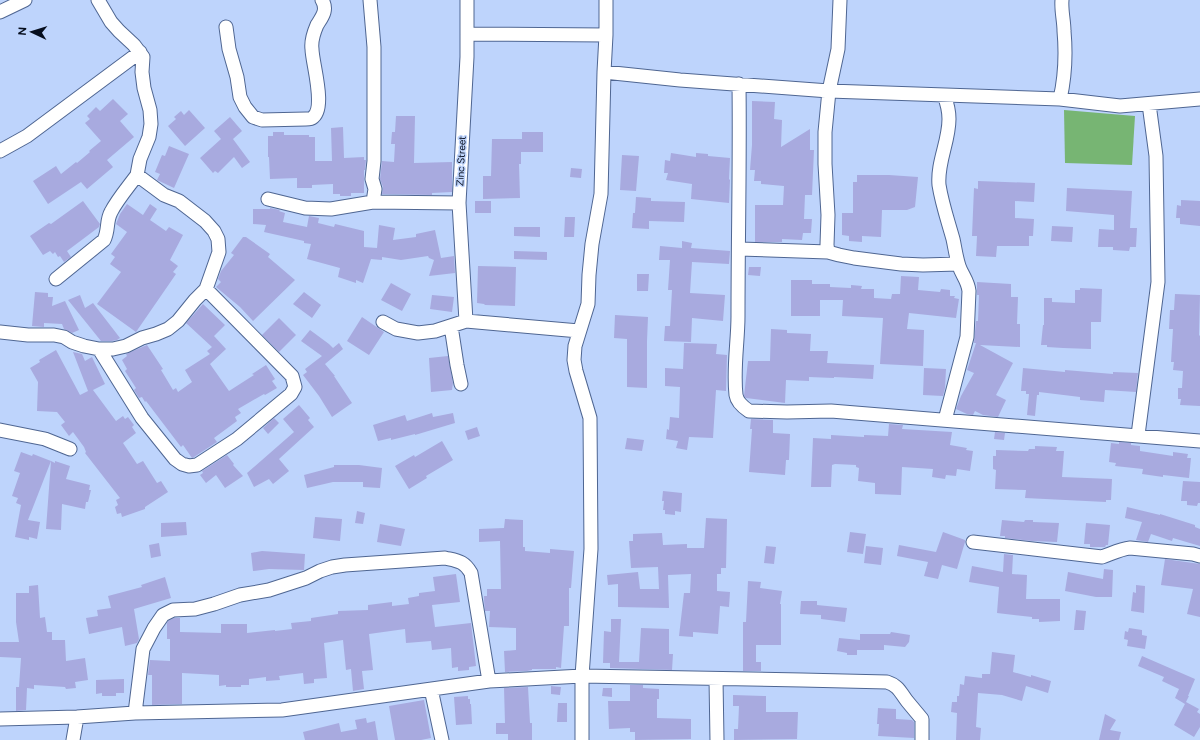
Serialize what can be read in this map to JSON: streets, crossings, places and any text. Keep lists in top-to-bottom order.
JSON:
{
  "streets": {
    "street": ["Zinc Street"]
  },
  "north": "left"
}
